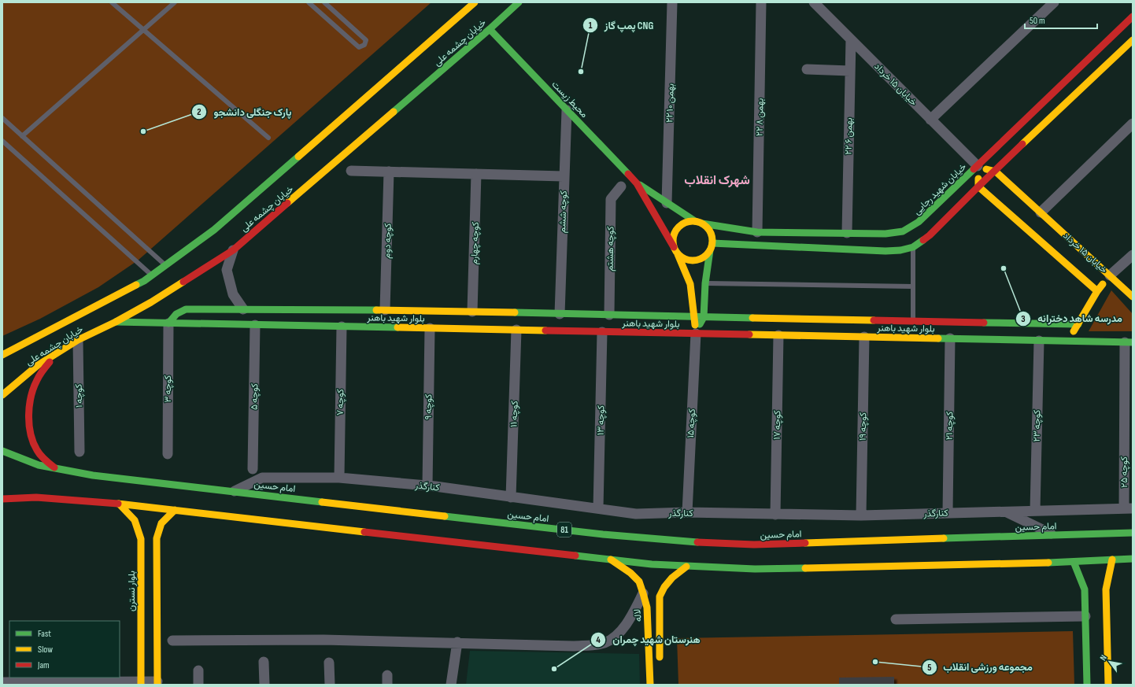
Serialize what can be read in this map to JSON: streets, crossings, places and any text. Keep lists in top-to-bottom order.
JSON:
{
  "streets": {
    "street": [
      "خیابان چشمه علی",
      "خیابان ۱۵ خرداد",
      "محیط زیست",
      "۲۲ بهمن ۱۰",
      "۲۲ بهمن ۸",
      "۲۲ بهمن ۶",
      "خیابان شهید رجایی",
      "کوچه ششم",
      "کوچه دوم",
      "کوچه چهارم",
      "کوچه هشتم",
      "بلوار شهید باهنر",
      "کوچه ۳",
      "کوچه ۱",
      "کوچه ۵",
      "کوچه ۷",
      "کوچه ۹",
      "کوچه ۱۱",
      "کوچه ۱۳",
      "کوچه ۱۵",
      "کوچه ۱۷",
      "کوچه ۲۱",
      "کوچه ۲۳",
      "کوچه ۱۹",
      "کوچه ۲۵",
      "امام حسین",
      "کنارگذر",
      "81",
      "بلوار نسترن",
      "لاله"
    ]
  },
  "crossings": [
    ["خیابان چشمه علی", "محیط زیست"],
    ["خیابان چشمه علی", "بلوار شهید باهنر"],
    ["خیابان چشمه علی", "کوچه ۱"],
    ["خیابان ۱۵ خرداد", "۲۲ بهمن ۶"],
    ["خیابان ۱۵ خرداد", "خیابان شهید رجایی"],
    ["محیط زیست", "۲۲ بهمن ۱۰"],
    ["محیط زیست", "خیابان شهید رجایی"],
    ["محیط زیست", "کوچه ششم"],
    ["۲۲ بهمن ۸", "خیابان شهید رجایی"],
    ["۲۲ بهمن ۶", "خیابان شهید رجایی"],
    ["کوچه ششم", "بلوار شهید باهنر"],
    ["کوچه دوم", "بلوار شهید باهنر"],
    ["کوچه چهارم", "بلوار شهید باهنر"],
    ["کوچه هشتم", "بلوار شهید باهنر"],
    ["بلوار شهید باهنر", "کوچه ۳"],
    ["بلوار شهید باهنر", "کوچه ۵"],
    ["بلوار شهید باهنر", "کوچه ۷"],
    ["بلوار شهید باهنر", "کوچه ۹"],
    ["بلوار شهید باهنر", "کوچه ۱۱"],
    ["بلوار شهید باهنر", "کوچه ۱۳"],
    ["بلوار شهید باهنر", "کوچه ۱۵"],
    ["بلوار شهید باهنر", "کوچه ۱۷"],
    ["بلوار شهید باهنر", "کوچه ۲۱"],
    ["بلوار شهید باهنر", "کوچه ۲۳"],
    ["بلوار شهید باهنر", "کوچه ۱۹"],
    ["بلوار شهید باهنر", "کوچه ۲۵"],
    ["کوچه ۷", "کنارگذر"],
    ["کوچه ۹", "کنارگذر"],
    ["کوچه ۱۱", "کنارگذر"],
    ["کوچه ۱۳", "کنارگذر"],
    ["کوچه ۱۵", "کنارگذر"],
    ["کوچه ۱۷", "کنارگذر"],
    ["کوچه ۲۱", "کنارگذر"],
    ["کوچه ۲۳", "کنارگذر"],
    ["کوچه ۱۹", "کنارگذر"],
    ["کوچه ۲۵", "کنارگذر"],
    ["امام حسین", "کنارگذر"]
  ],
  "districts": ["شهرک انقلاب"],
  "places": [
    "پمپ گاز CNG",
    "پارک جنگلی دانشجو",
    "مدرسه شاهد دخترانه",
    "مجموعه ورزشی انقلاب",
    "هنرستان شهید چمران"
  ],
  "legend": ["Fast", "Slow", "Jam"],
  "scale_bar": "50 m",
  "north": "top left"
}
